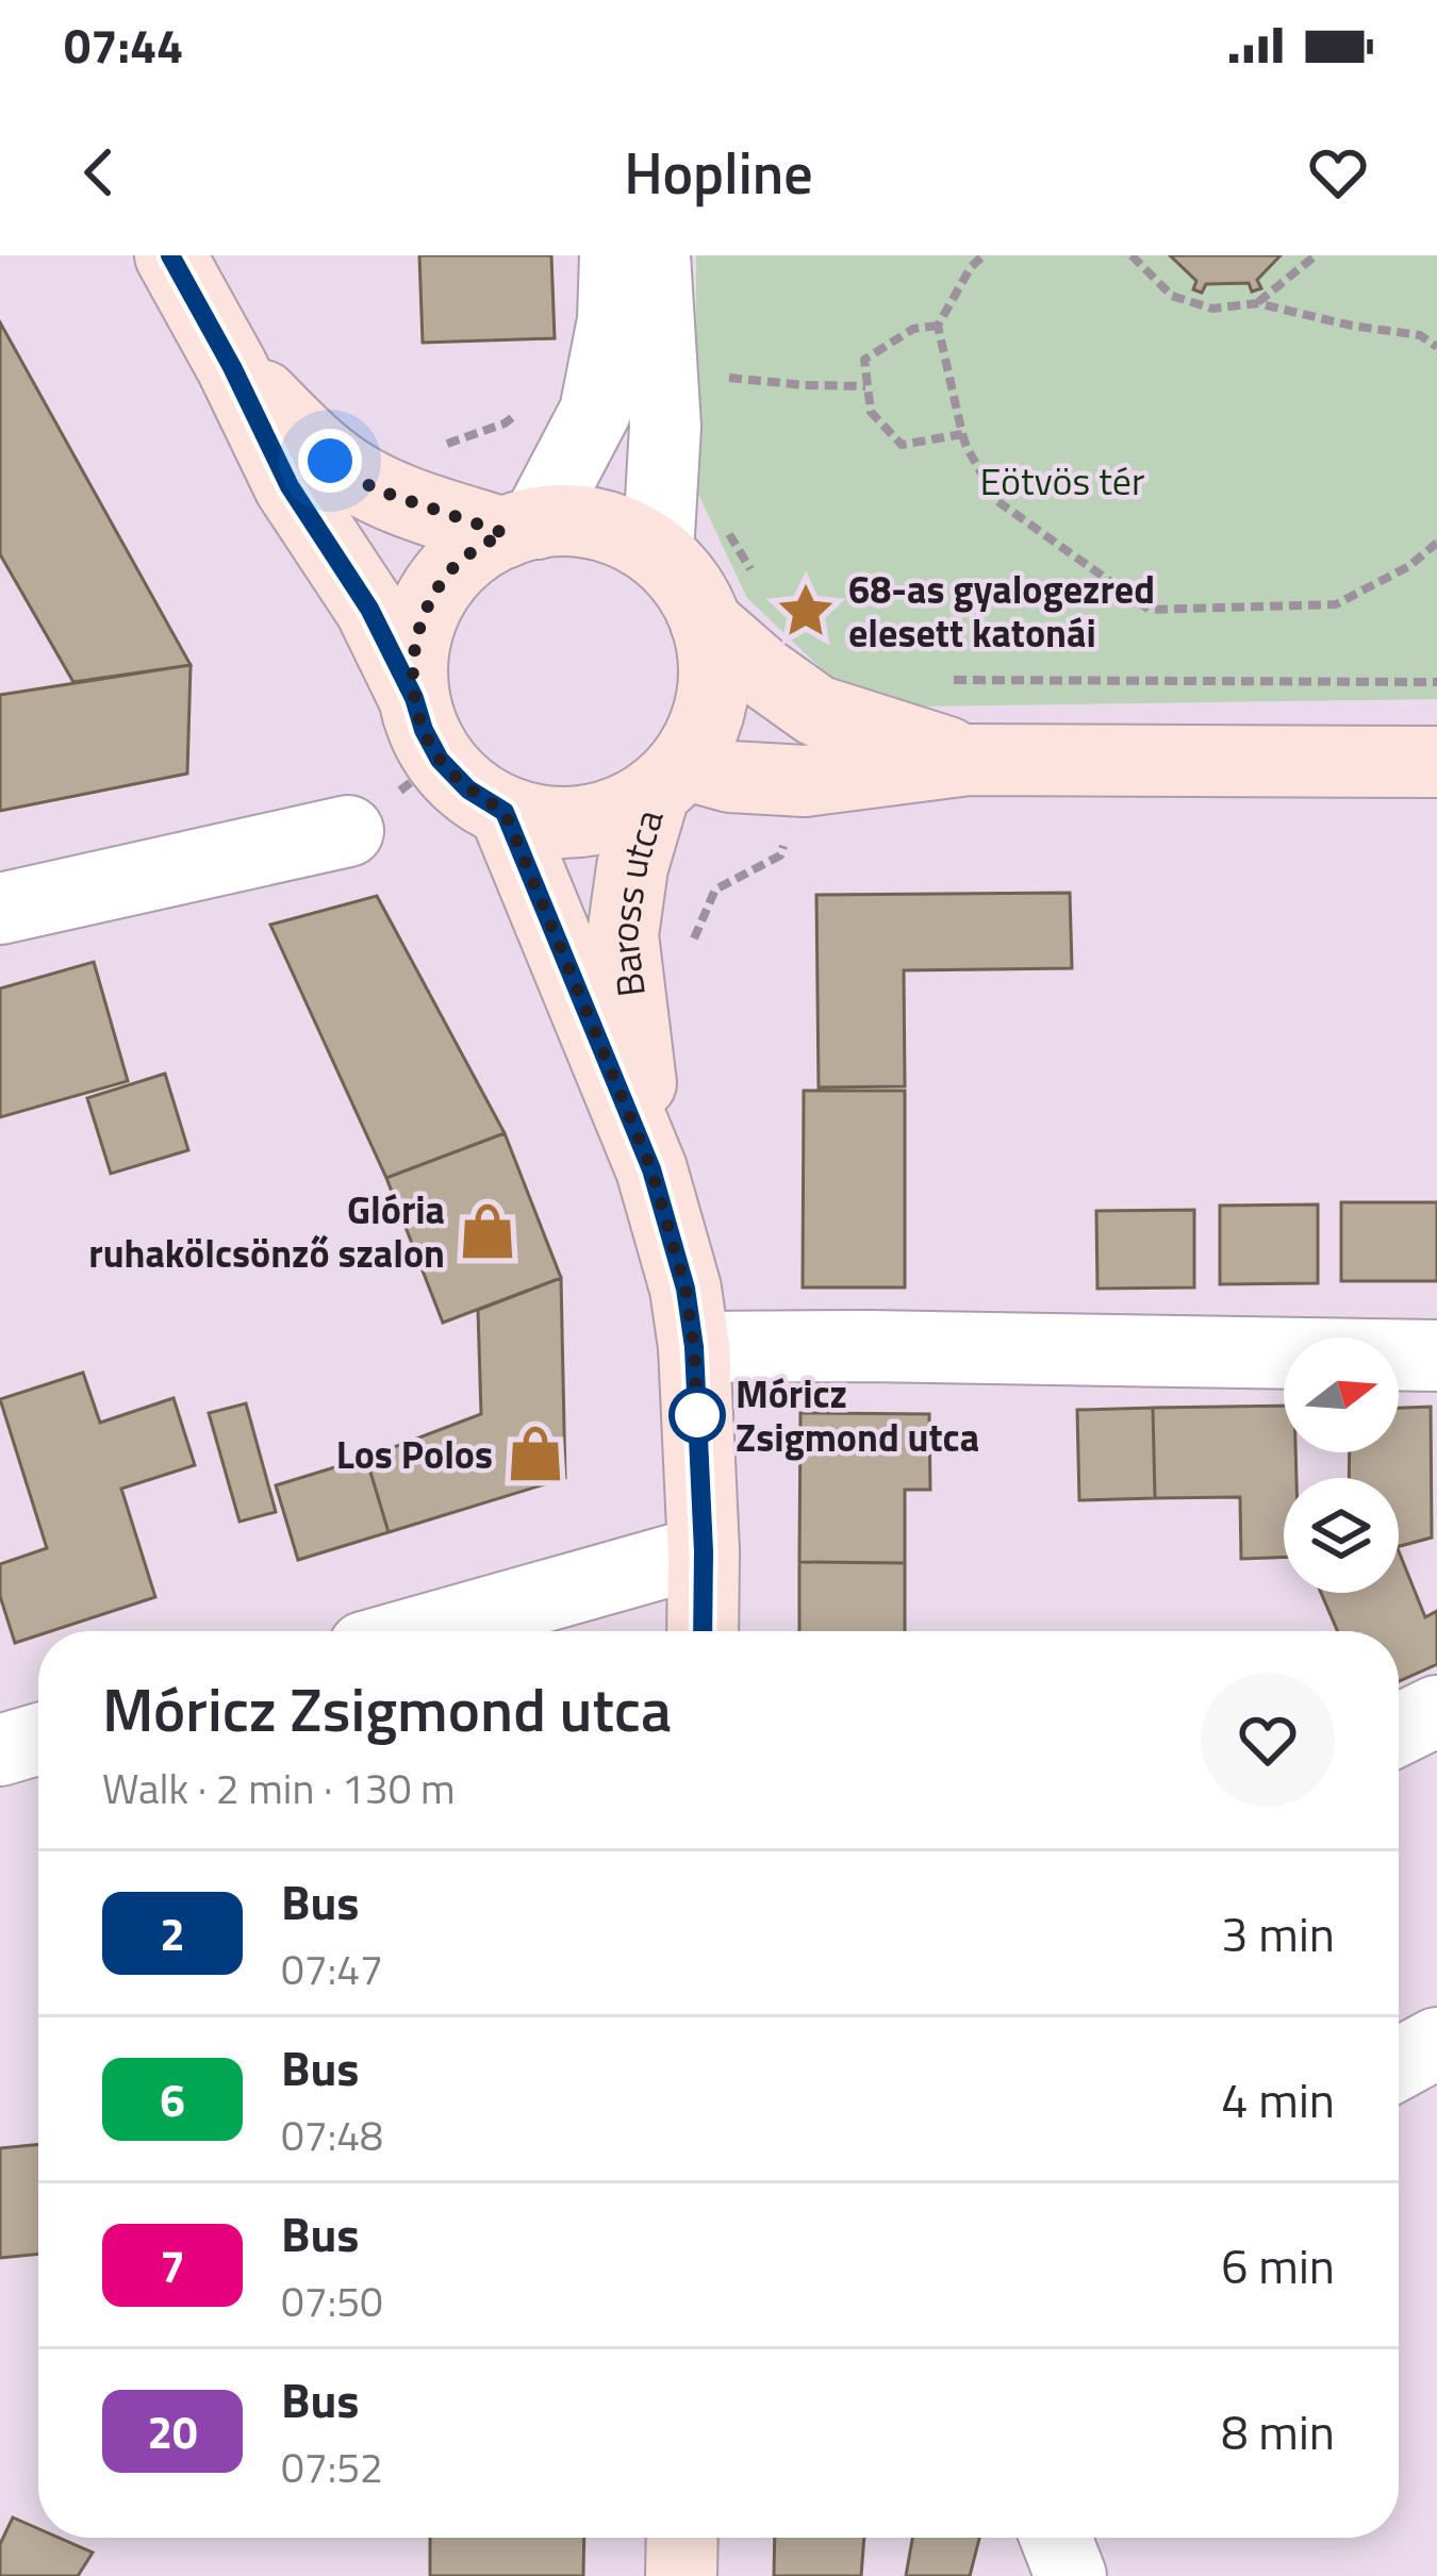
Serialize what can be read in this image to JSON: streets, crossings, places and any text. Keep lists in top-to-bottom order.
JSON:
{
  "streets": {
    "street": ["Baross utca"]
  },
  "parks": ["Eötvös tér"],
  "places": {
    "place": ["68-as gyalogezred elesett katonái"],
    "shop": ["Glória ruhakölcsönző szalon", "Los Polos"],
    "other": ["Móricz Zsigmond utca"]
  },
  "lines": ["bus line 2"],
  "north": "right",
  "page": {
    "status": "07:44",
    "header": "Hopline",
    "heading": ["Móricz Zsigmond utca", "Walk · 2 min · 130 m"],
    "list": [
      {
        "mark": "2",
        "name": "Bus",
        "note": "07:47",
        "value": "3 min"
      },
      {
        "mark": "6",
        "name": "Bus",
        "note": "07:48",
        "value": "4 min"
      },
      {
        "mark": "7",
        "name": "Bus",
        "note": "07:50",
        "value": "6 min"
      },
      {
        "mark": "20",
        "name": "Bus",
        "note": "07:52",
        "value": "8 min"
      }
    ]
  }
}
